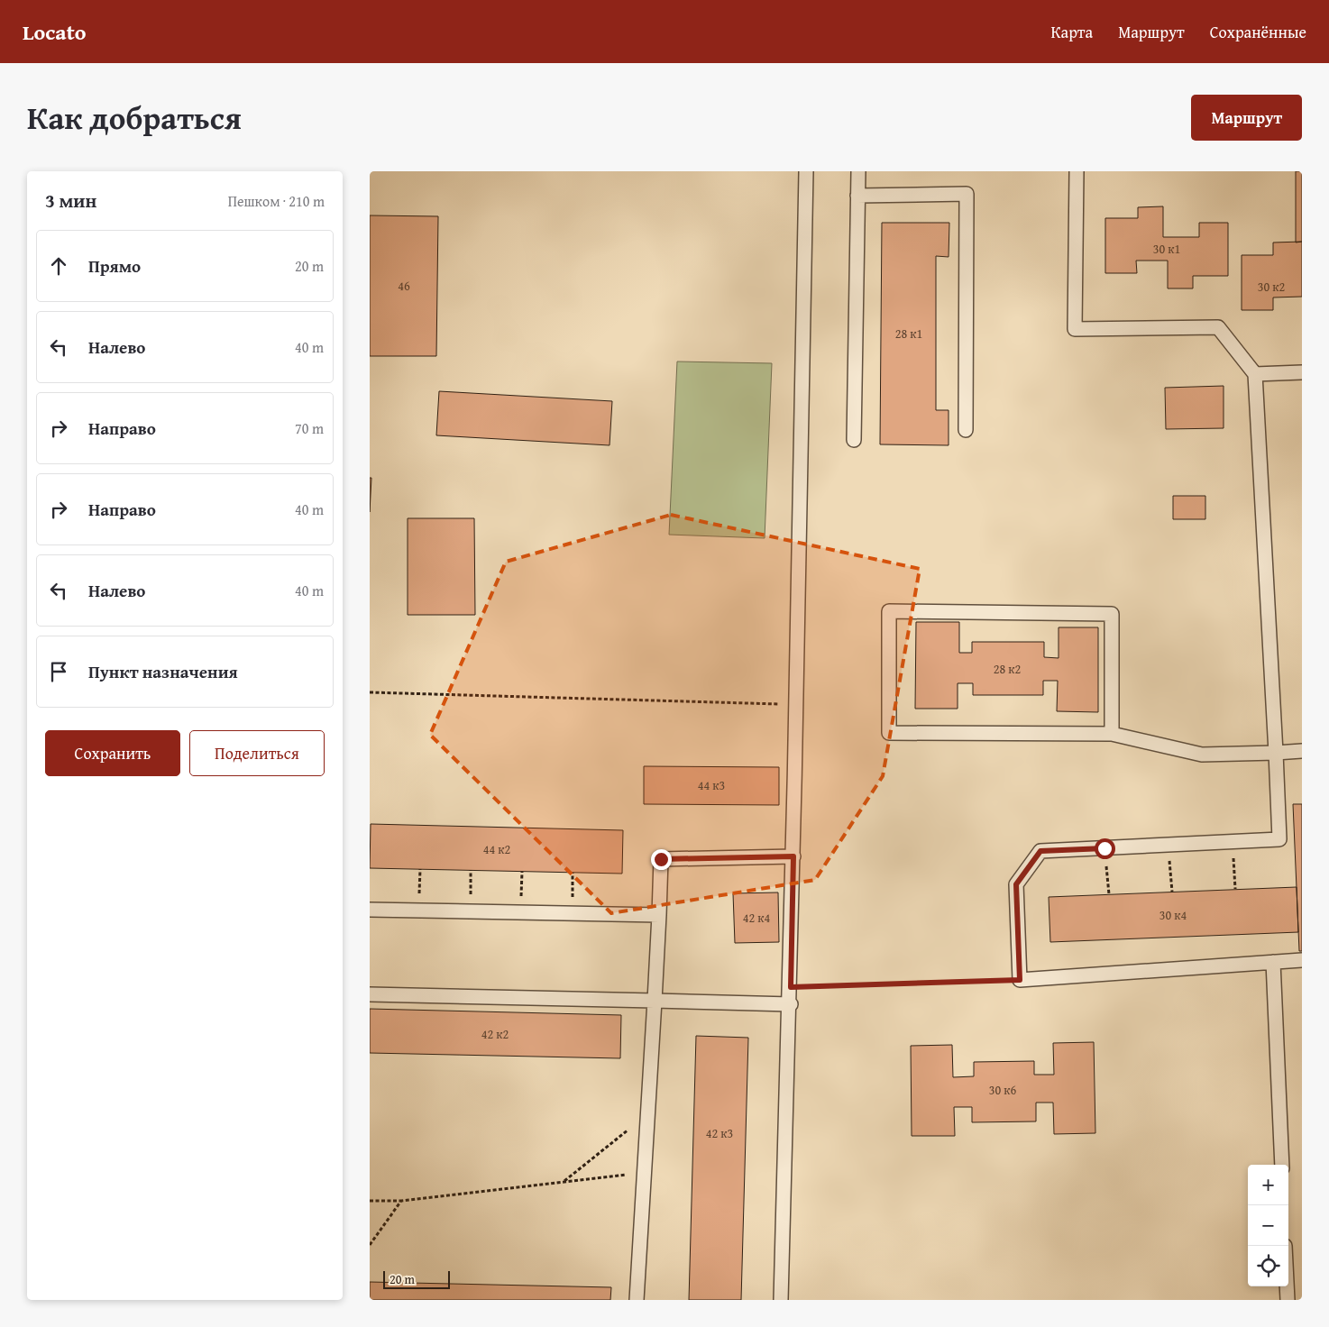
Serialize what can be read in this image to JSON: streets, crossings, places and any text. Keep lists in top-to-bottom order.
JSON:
{
  "house_numbers": [
    "30 к1",
    "46",
    "30 к2",
    "28 к1",
    "28 к2",
    "44 к3",
    "44 к2",
    "30 к4",
    "42 к4",
    "42 к2",
    "30 к6",
    "42 к3"
  ],
  "scale_bar": "20 m",
  "page": {
    "header": "Locato",
    "nav": ["Карта", "Маршрут", "Сохранённые"],
    "title": "Как добраться",
    "buttons": [
      "Маршрут",
      ["Сохранить", "Поделиться"]
    ],
    "heading": ["3 мин", "Пешком · 210 m"],
    "list": [
      ["Прямо", "20 m"],
      ["Налево", "40 m"],
      ["Направо", "70 m"],
      ["Направо", "40 m"],
      ["Налево", "40 m"],
      "Пункт назначения"
    ],
    "map_buttons": ["+", "−"],
    "scale": "20 m"
  }
}
